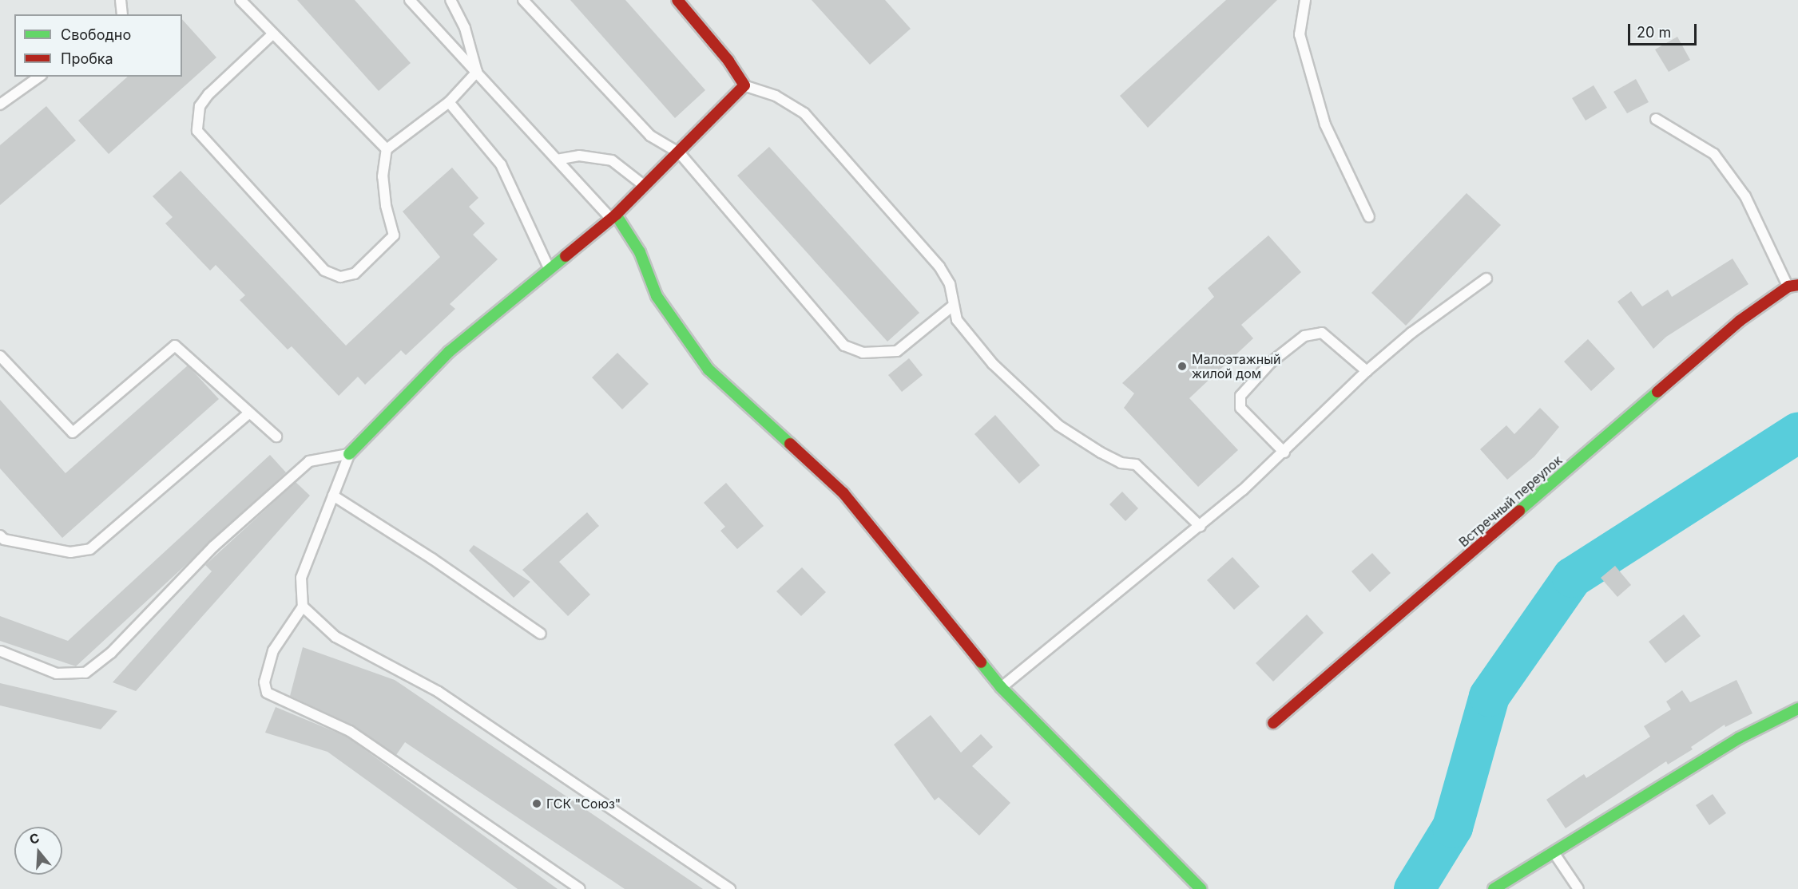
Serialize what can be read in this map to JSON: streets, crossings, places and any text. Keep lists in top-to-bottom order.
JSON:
{
  "streets": {
    "street": ["Встречный переулок"]
  },
  "places": ["Малоэтажный жилой дом", "ГСК \"Союз\""],
  "legend": ["Свободно", "Пробка"],
  "scale_bar": "20 m",
  "north": "top"
}
